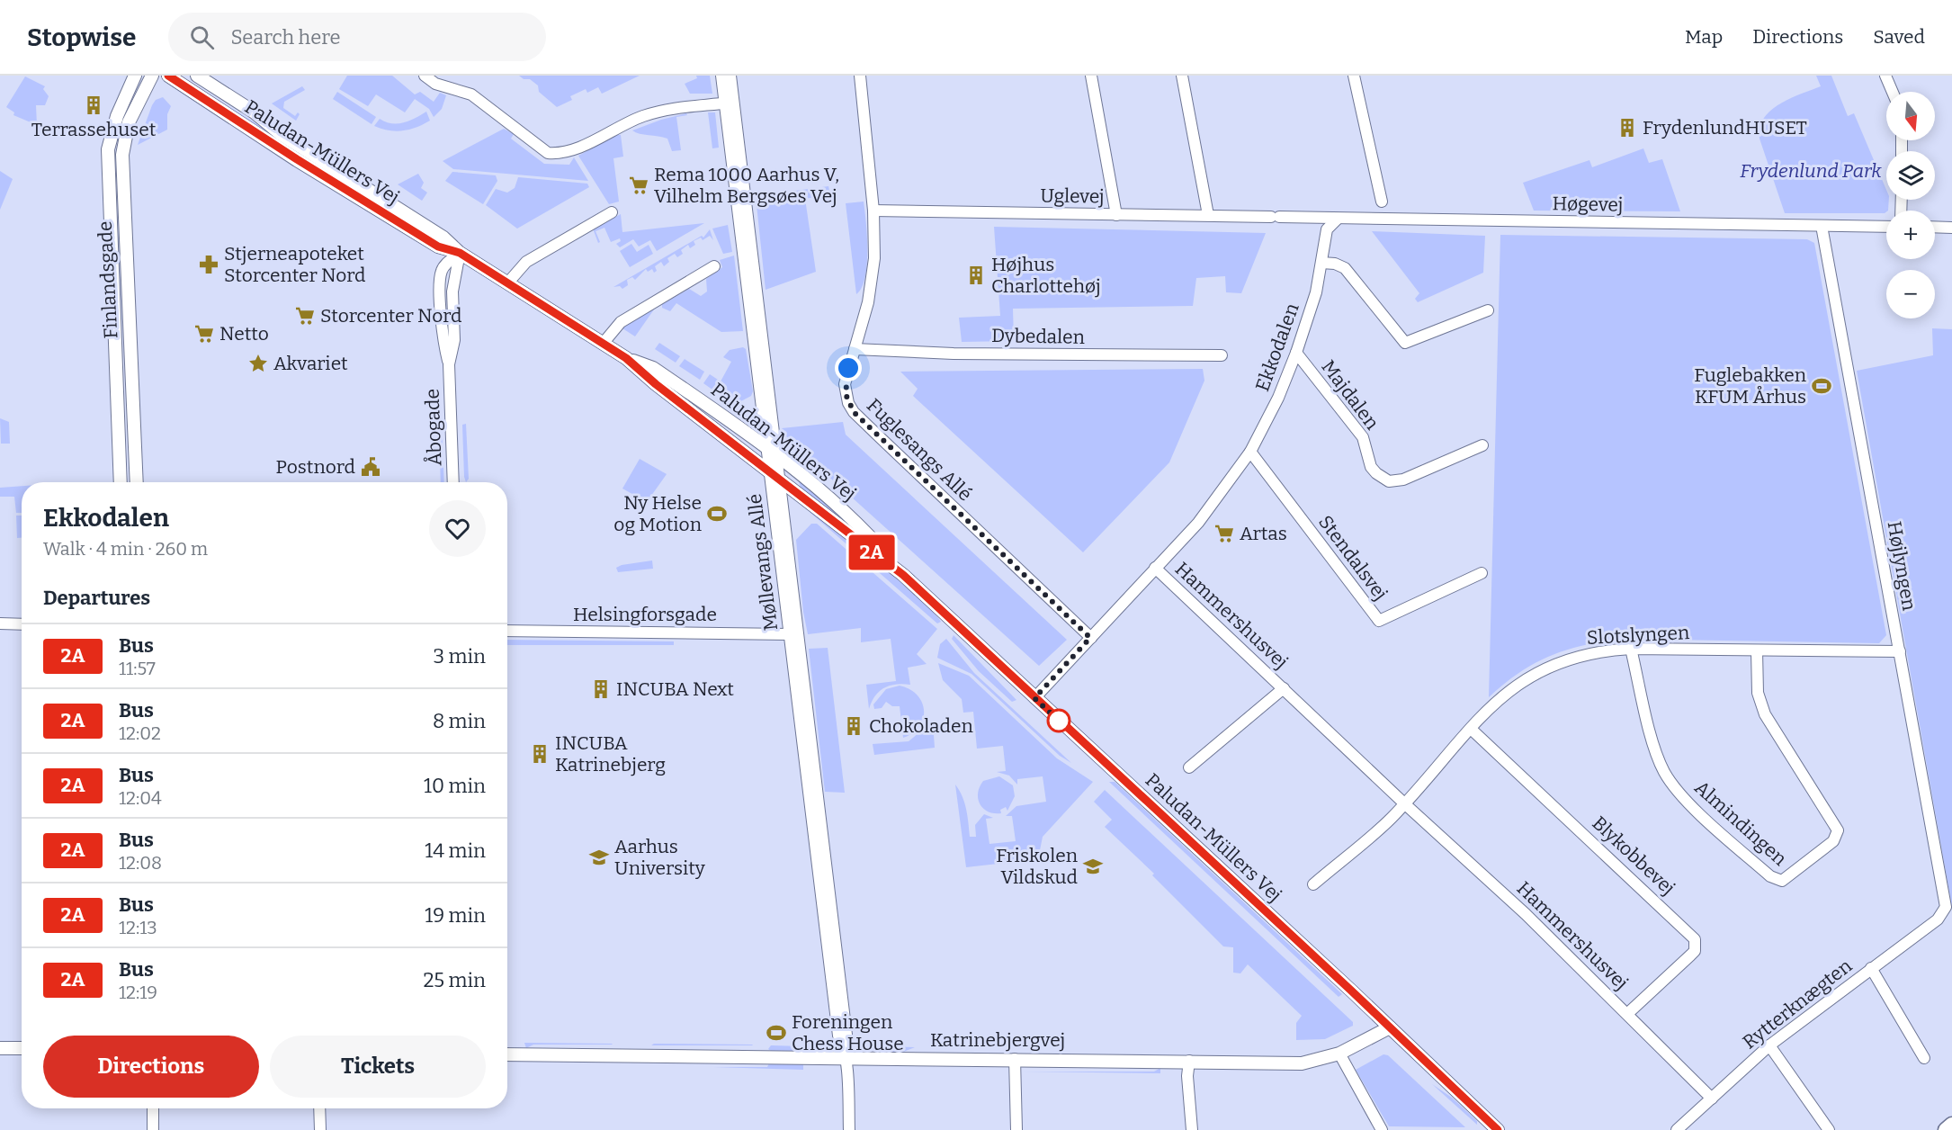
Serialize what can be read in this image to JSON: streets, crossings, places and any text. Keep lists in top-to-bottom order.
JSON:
{
  "streets": {
    "street": [
      "Paludan-Müllers Vej",
      "Uglevej",
      "Høgevej",
      "Finlandsgade",
      "Dybedalen",
      "Ekkodalen",
      "Majdalen",
      "Åbogade",
      "Fuglesangs Allé",
      "Stendalsvej",
      "Møllevangs Allé",
      "Højlyngen",
      "Helsingforsgade",
      "Hammershusvej",
      "Slotslyngen",
      "Almindingen",
      "Blykobbevej",
      "Rytterknægten",
      "Katrinebjergvej"
    ]
  },
  "crossings": [
    ["Paludan-Müllers Vej", "Ekkodalen"],
    ["Paludan-Müllers Vej", "Åbogade"],
    ["Paludan-Müllers Vej", "Møllevangs Allé"],
    ["Paludan-Müllers Vej", "Katrinebjergvej"],
    ["Uglevej", "Høgevej"],
    ["Uglevej", "Fuglesangs Allé"],
    ["Høgevej", "Ekkodalen"],
    ["Høgevej", "Højlyngen"],
    ["Dybedalen", "Fuglesangs Allé"],
    ["Ekkodalen", "Majdalen"],
    ["Ekkodalen", "Fuglesangs Allé"],
    ["Ekkodalen", "Stendalsvej"],
    ["Ekkodalen", "Hammershusvej"],
    ["Møllevangs Allé", "Helsingforsgade"],
    ["Møllevangs Allé", "Katrinebjergvej"],
    ["Højlyngen", "Slotslyngen"],
    ["Højlyngen", "Rytterknægten"],
    ["Hammershusvej", "Slotslyngen"],
    ["Hammershusvej", "Blykobbevej"],
    ["Hammershusvej", "Rytterknægten"],
    ["Slotslyngen", "Almindingen"],
    ["Slotslyngen", "Blykobbevej"]
  ],
  "parks": ["Frydenlund Park"],
  "places": {
    "building": [
      "Terrassehuset",
      "FrydenlundHUSET",
      "Højhus Charlottehøj",
      "INCUBA Next",
      "Chokoladen",
      "INCUBA Katrinebjerg"
    ],
    "supermarket": [
      "Rema 1000 Aarhus V, Vilhelm Bergsøes Vej",
      "Storcenter Nord",
      "Netto",
      "Artas"
    ],
    "pharmacy": ["Stjerneapoteket Storcenter Nord"],
    "place": ["Akvariet"],
    "sports": ["Fuglebakken KFUM Århus", "Ny Helse og Motion", "Foreningen Chess House"],
    "public building": ["Postnord"],
    "school or university": ["Aarhus University", "Friskolen Vildskud"]
  },
  "lines": ["bus line 2A"],
  "north": "bottom",
  "page": {
    "header": "Stopwise",
    "search": "Search here",
    "nav": ["Map", "Directions", "Saved"],
    "on_map": "2A",
    "map_buttons": ["+", "−"],
    "heading": [
      ["Ekkodalen", "Walk · 4 min · 260 m"],
      "Departures"
    ],
    "list": [
      {
        "mark": "2A",
        "name": "Bus",
        "note": "11:57",
        "value": "3 min"
      },
      {
        "mark": "2A",
        "name": "Bus",
        "note": "12:02",
        "value": "8 min"
      },
      {
        "mark": "2A",
        "name": "Bus",
        "note": "12:04",
        "value": "10 min"
      },
      {
        "mark": "2A",
        "name": "Bus",
        "note": "12:08",
        "value": "14 min"
      },
      {
        "mark": "2A",
        "name": "Bus",
        "note": "12:13",
        "value": "19 min"
      },
      {
        "mark": "2A",
        "name": "Bus",
        "note": "12:19",
        "value": "25 min"
      }
    ],
    "buttons": ["Directions", "Tickets"]
  }
}
